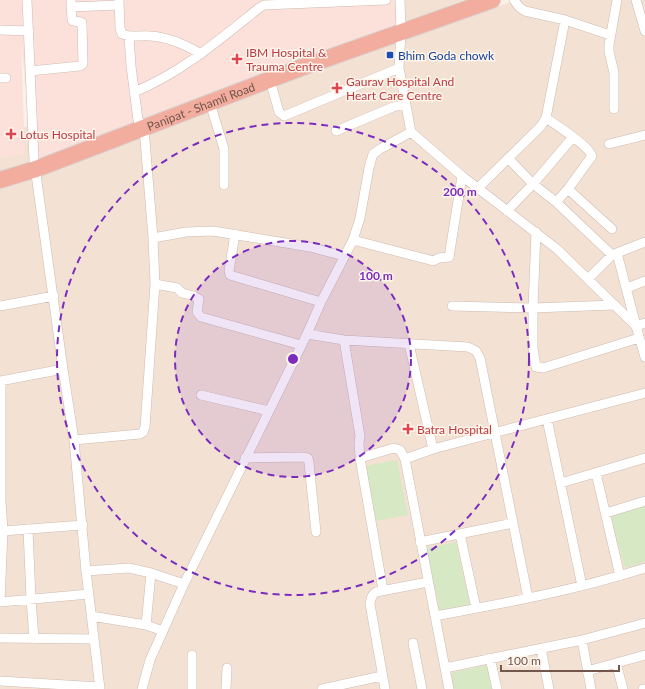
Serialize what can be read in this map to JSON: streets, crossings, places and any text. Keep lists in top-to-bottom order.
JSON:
{
  "streets": {
    "highway": ["Panipat - Shamli Road"]
  },
  "places": {
    "transit": ["Bhim Goda chowk"],
    "health": [
      "IBM Hospital & Trauma Centre",
      "Gaurav Hospital And Heart Care Centre",
      "Lotus Hospital",
      "Batra Hospital"
    ]
  },
  "scale_bar": "100 m",
  "rings": ["200 m", "100 m"]
}
